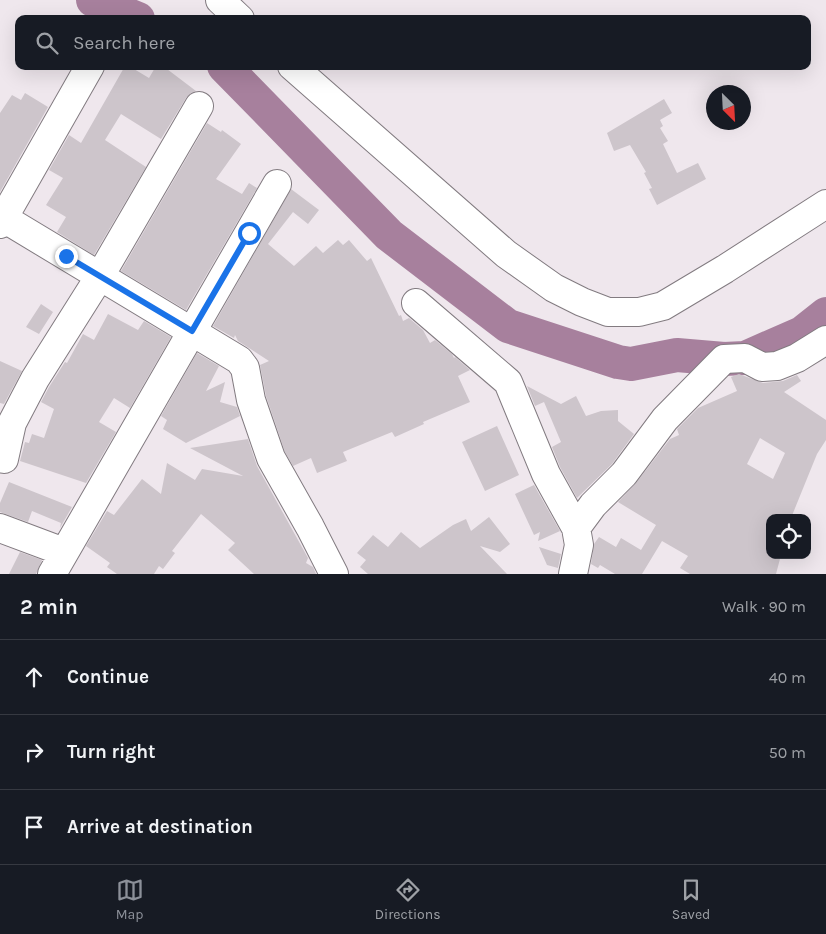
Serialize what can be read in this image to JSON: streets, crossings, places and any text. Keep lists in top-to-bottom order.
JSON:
{
  "north": "bottom right",
  "page": {
    "search": "Search here",
    "heading": ["2 min", "Walk · 90 m"],
    "list": [
      ["Continue", "40 m"],
      ["Turn right", "50 m"],
      "Arrive at destination"
    ],
    "nav": ["Map", "Directions", "Saved"]
  }
}
